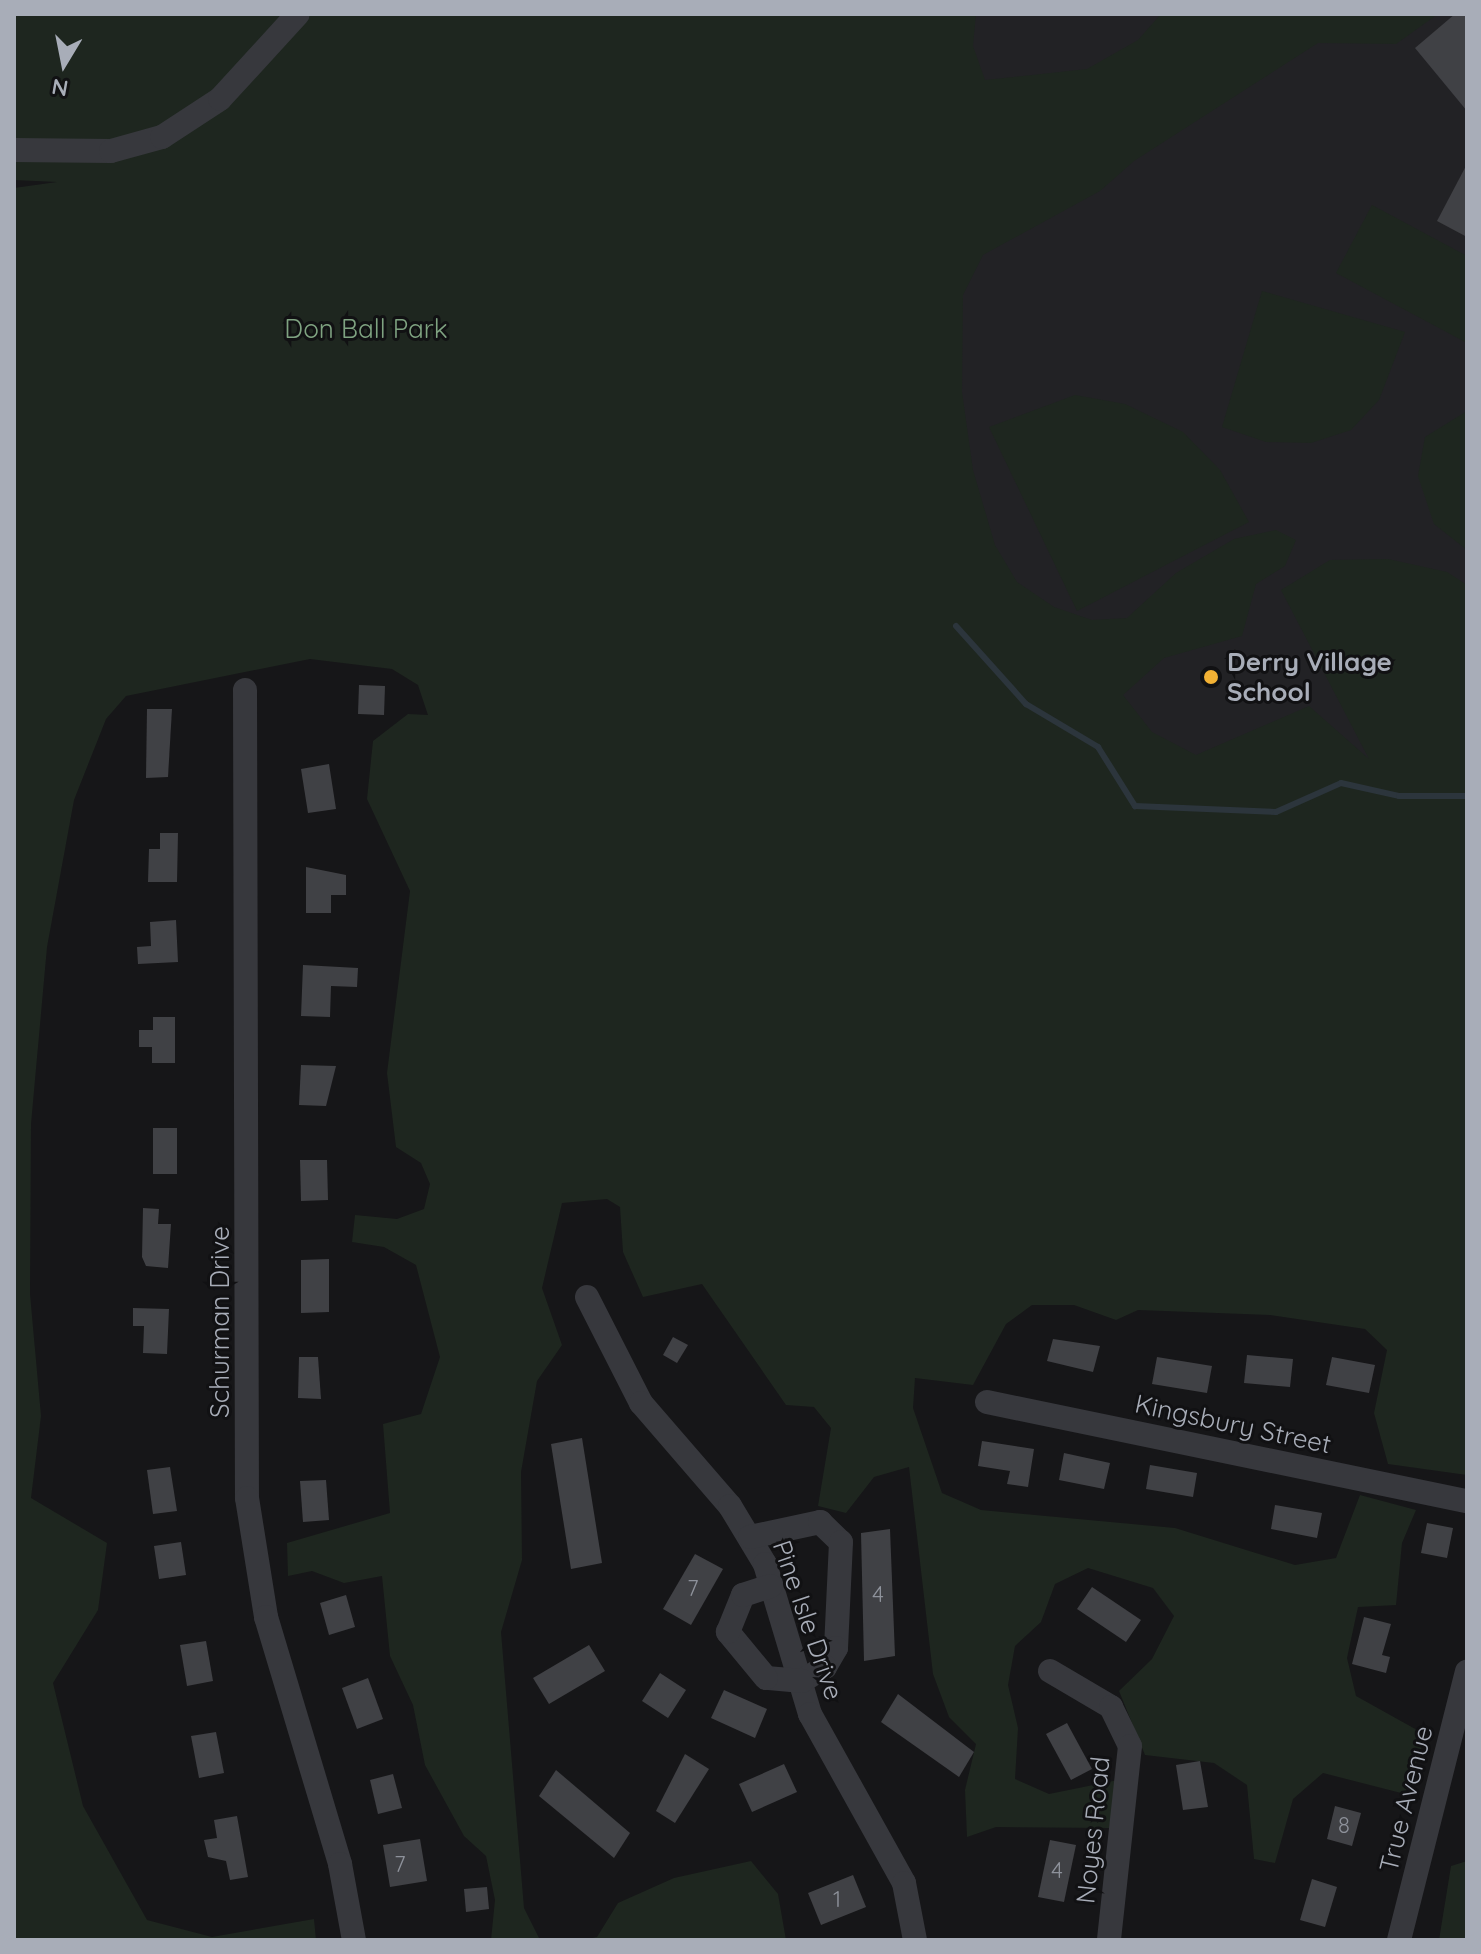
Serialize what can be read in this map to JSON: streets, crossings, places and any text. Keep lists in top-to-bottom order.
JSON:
{
  "streets": {
    "street": [
      "Schurman Drive",
      "Kingsbury Street",
      "Pine Isle Drive",
      "True Avenue",
      "Noyes Road"
    ]
  },
  "parks": ["Don Ball Park"],
  "places": ["Derry Village School"],
  "house_numbers": [
    "7",
    "4",
    "8",
    "7",
    "4",
    "1"
  ],
  "north": "bottom"
}
